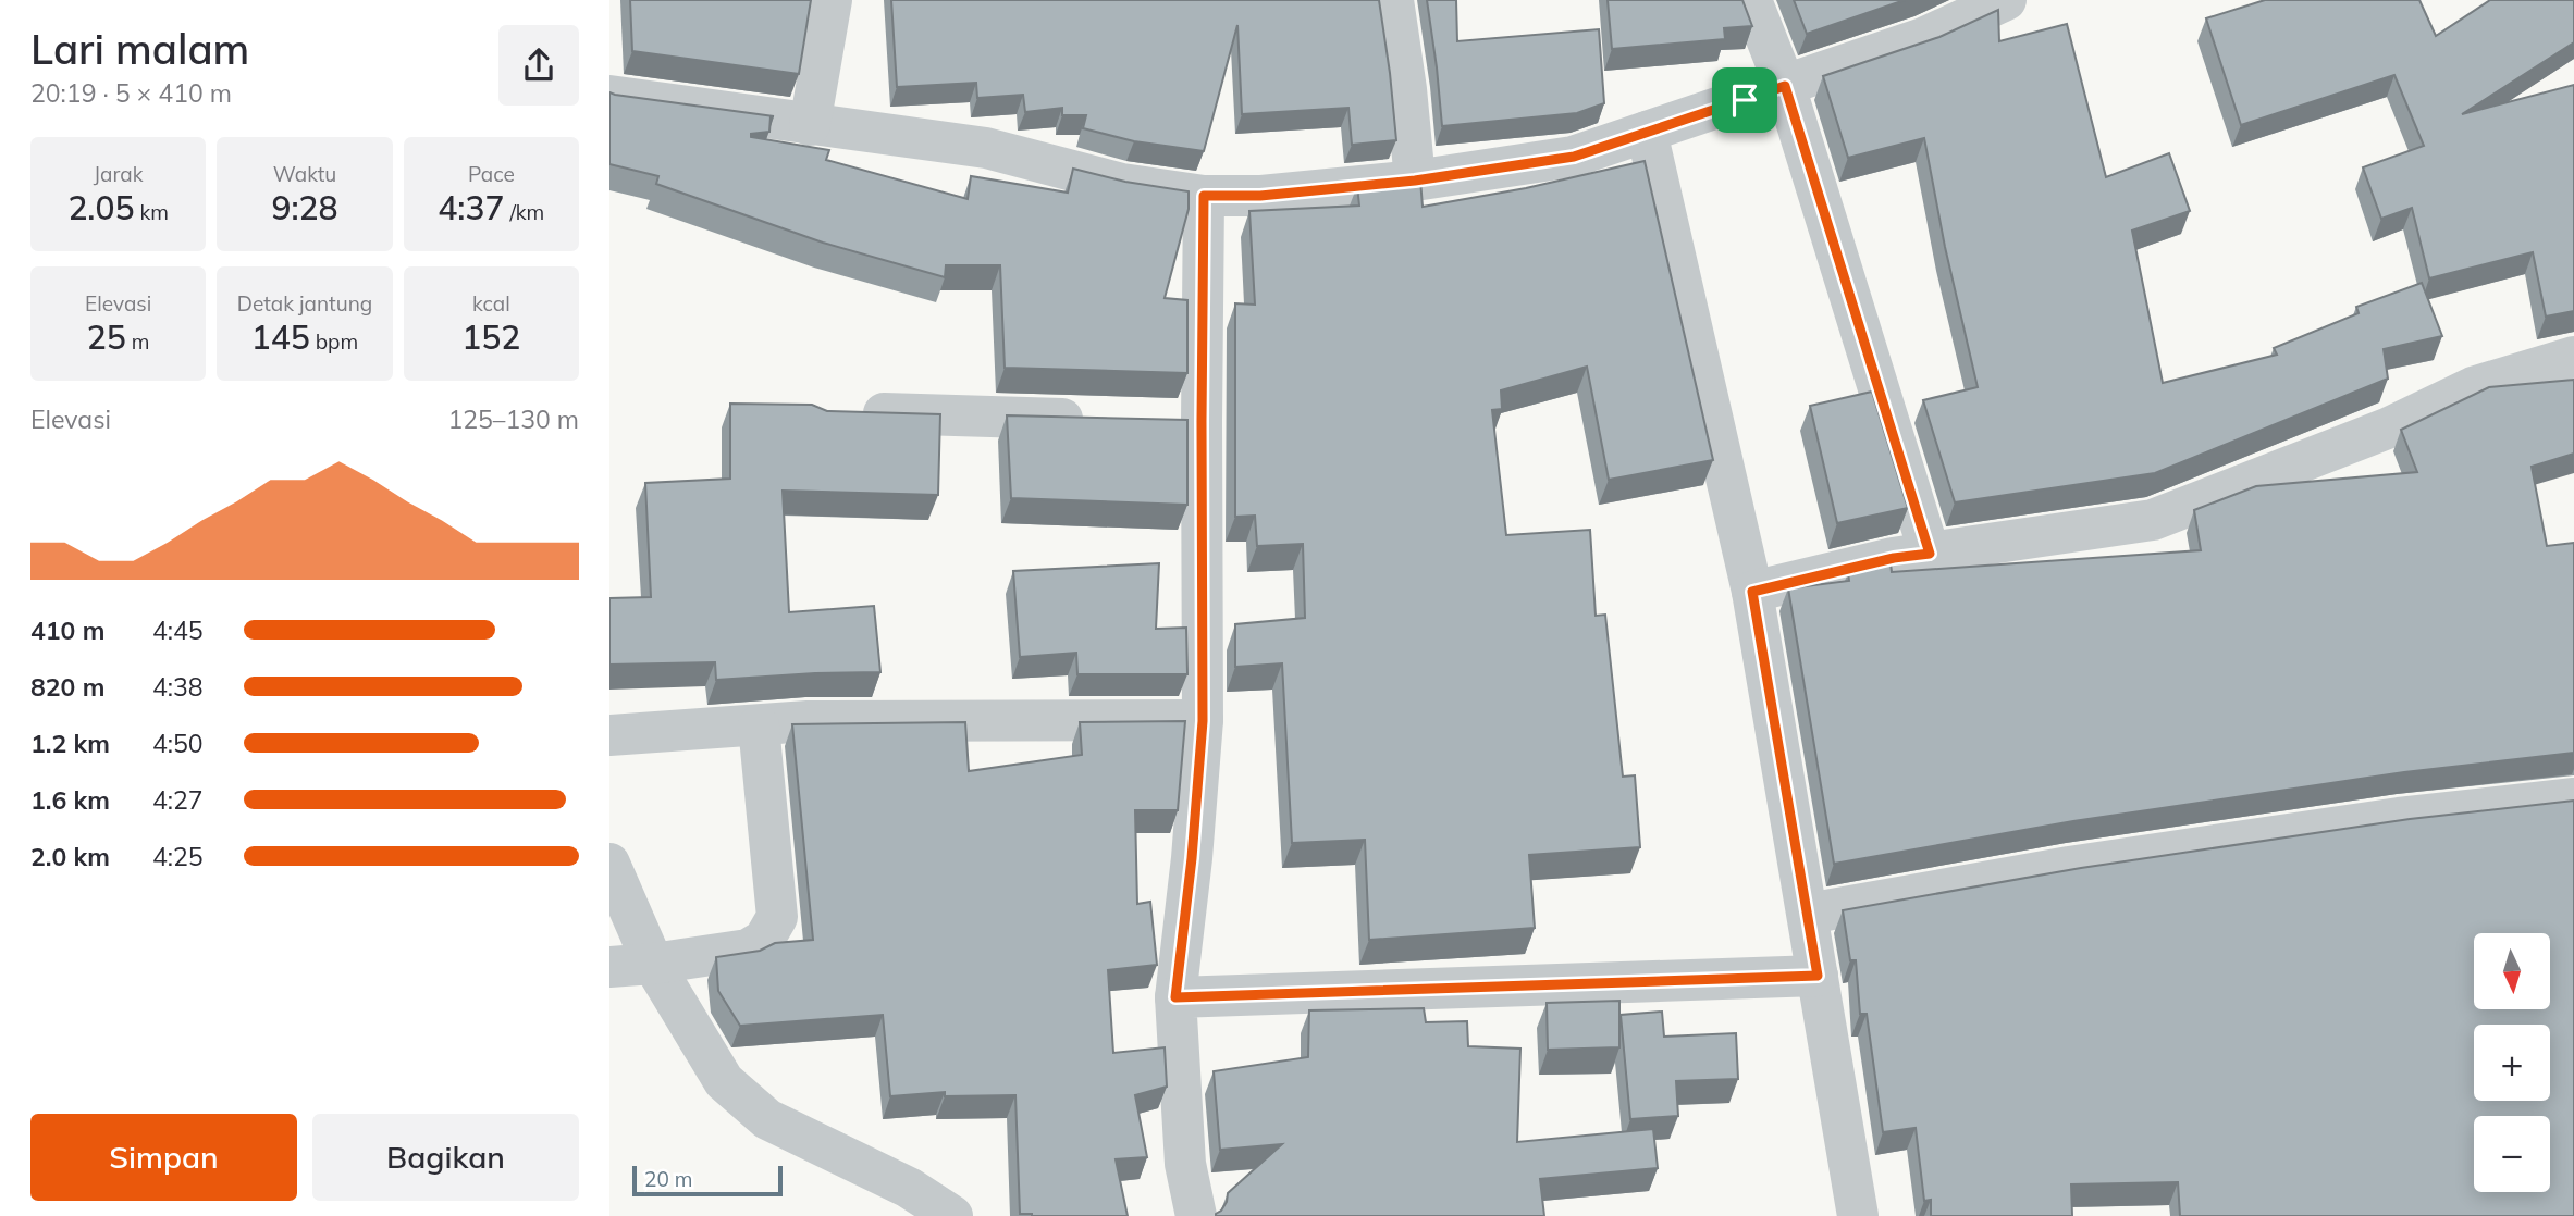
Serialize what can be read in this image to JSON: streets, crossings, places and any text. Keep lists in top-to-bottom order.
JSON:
{
  "scale_bar": "20 m",
  "north": "bottom",
  "page": {
    "heading": ["Lari malam", "20:19 · 5 × 410 m"],
    "stats": [
      ["Jarak", "2.05 km"],
      ["Waktu", "9:28"],
      ["Pace", "4:37 /km"],
      ["Elevasi", "25 m"],
      ["Detak jantung", "145 bpm"],
      ["kcal", "152"]
    ],
    "chart": ["Elevasi", "125–130 m"],
    "list": [
      {
        "name": "410 m",
        "note": "4:45"
      },
      {
        "name": "820 m",
        "note": "4:38"
      },
      {
        "name": "1.2 km",
        "note": "4:50"
      },
      {
        "name": "1.6 km",
        "note": "4:27"
      },
      {
        "name": "2.0 km",
        "note": "4:25"
      }
    ],
    "map_buttons": ["+", "−"],
    "buttons": ["Simpan", "Bagikan"],
    "scale": "20 m"
  }
}
